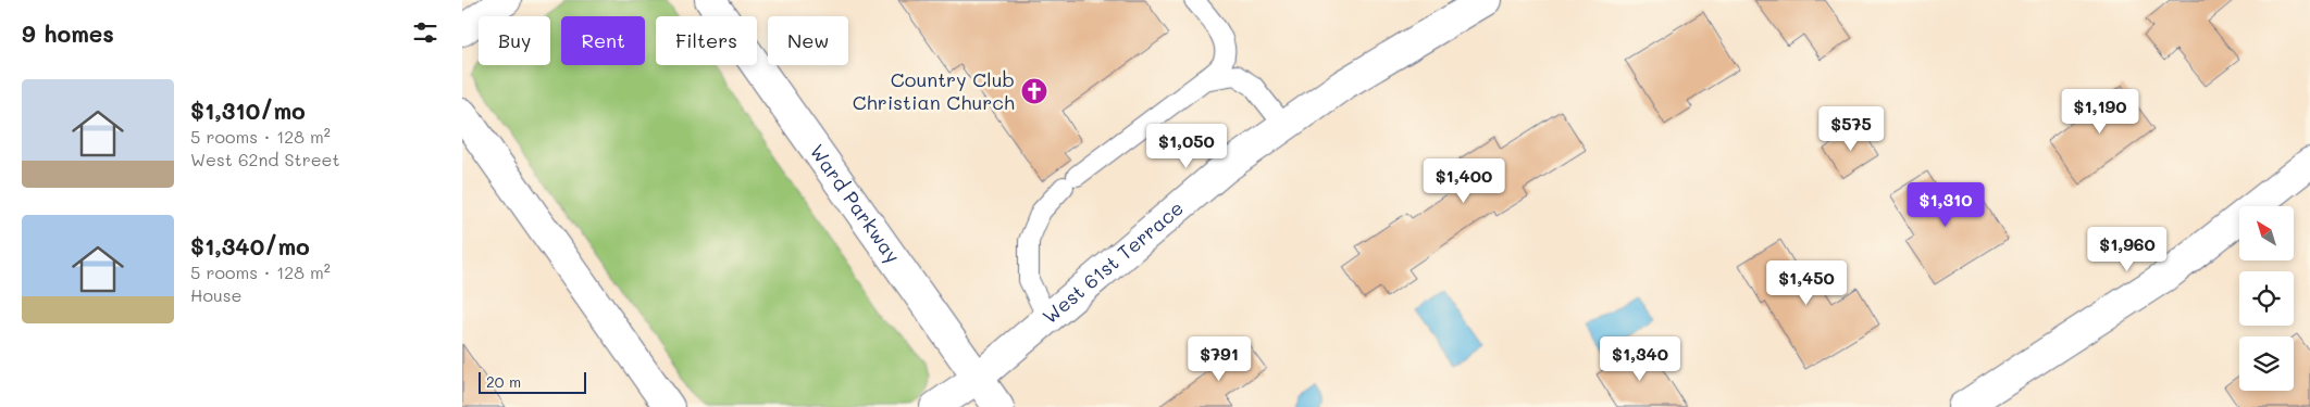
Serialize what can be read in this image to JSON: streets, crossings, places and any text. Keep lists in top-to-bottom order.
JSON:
{
  "streets": {
    "street": ["Ward Parkway", "West 61st Terrace"]
  },
  "crossings": [
    ["Ward Parkway", "West 61st Terrace"]
  ],
  "places": {
    "church": ["Country Club Christian Church"]
  },
  "scale_bar": "20 m",
  "north": "top left",
  "page": {
    "heading": "9 homes",
    "chip": [
      "Buy",
      "Rent",
      "Filters",
      "New"
    ],
    "list": [
      {
        "name": "$1,310/mo",
        "note": "5 rooms · 128 m² · West 62nd Street"
      },
      {
        "name": "$1,340/mo",
        "note": "5 rooms · 128 m² · House"
      }
    ],
    "price": [
      "$1,190",
      "$575",
      "$1,050",
      "$1,400",
      "$1,310",
      "$1,960",
      "$1,450",
      "$791",
      "$1,340"
    ],
    "scale": "20 m"
  }
}
